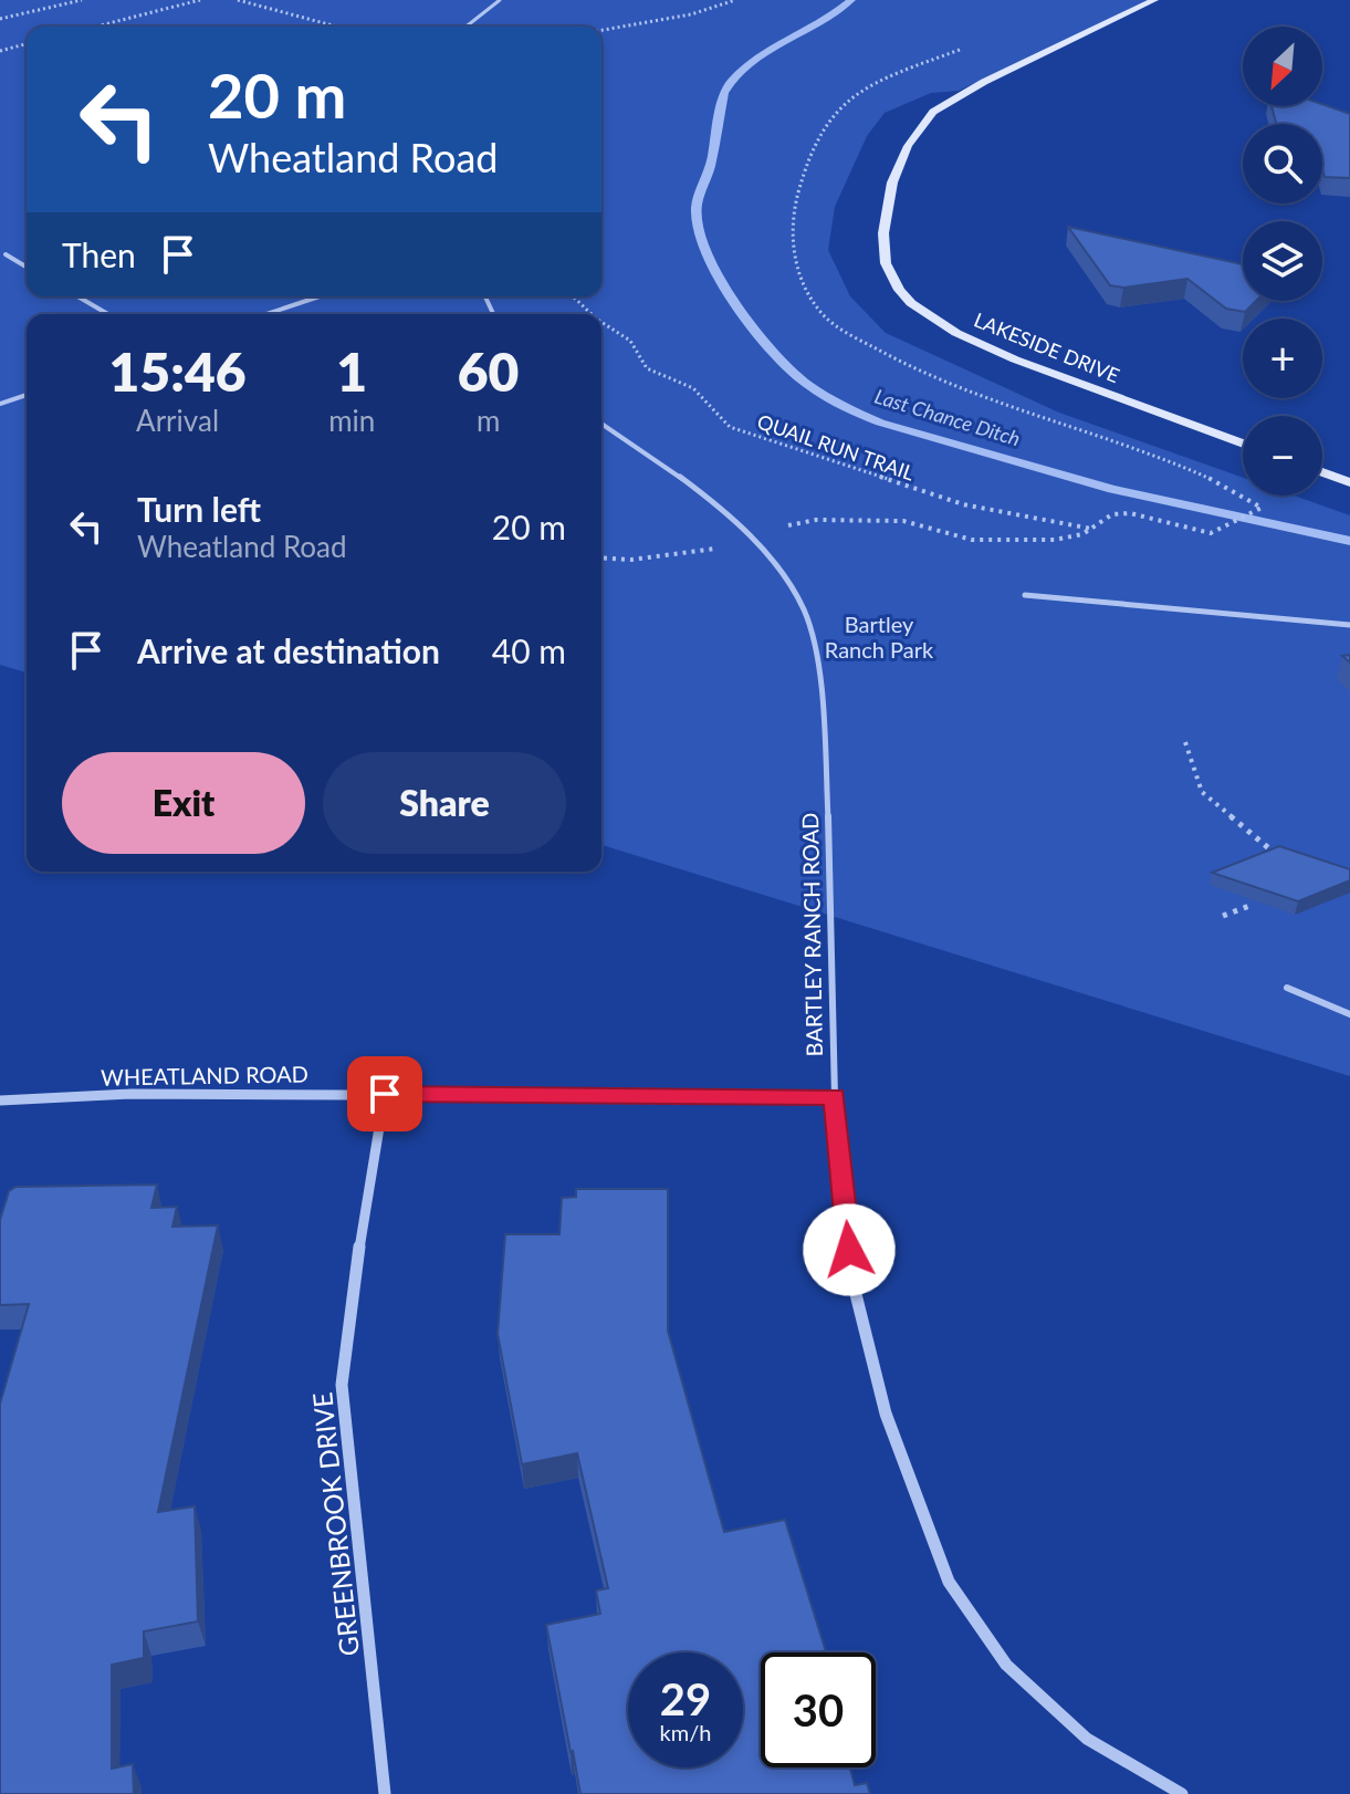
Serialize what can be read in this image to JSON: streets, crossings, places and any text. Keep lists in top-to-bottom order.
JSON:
{
  "streets": {
    "street": [
      "LAKESIDE DRIVE",
      "BARTLEY RANCH ROAD",
      "WHEATLAND ROAD",
      "GREENBROOK DRIVE"
    ],
    "path": ["QUAIL RUN TRAIL"]
  },
  "crossings": [
    ["BARTLEY RANCH ROAD", "WHEATLAND ROAD"],
    ["WHEATLAND ROAD", "GREENBROOK DRIVE"]
  ],
  "water": ["Last Chance Ditch"],
  "parks": ["Bartley Ranch Park"],
  "north": "bottom left",
  "page": {
    "map_buttons": ["+", "−"],
    "turn": ["20 m", "Wheatland Road"],
    "then": "Then",
    "eta": [
      "15:46",
      "Arrival",
      "1",
      "min",
      "60",
      "m"
    ],
    "list": [
      {
        "name": "Turn left",
        "note": "Wheatland Road",
        "value": "20 m"
      },
      {
        "name": "Arrive at destination",
        "value": "40 m"
      }
    ],
    "buttons": ["Exit", "Share"],
    "speed": "29 km/h",
    "limit": "30"
  }
}
